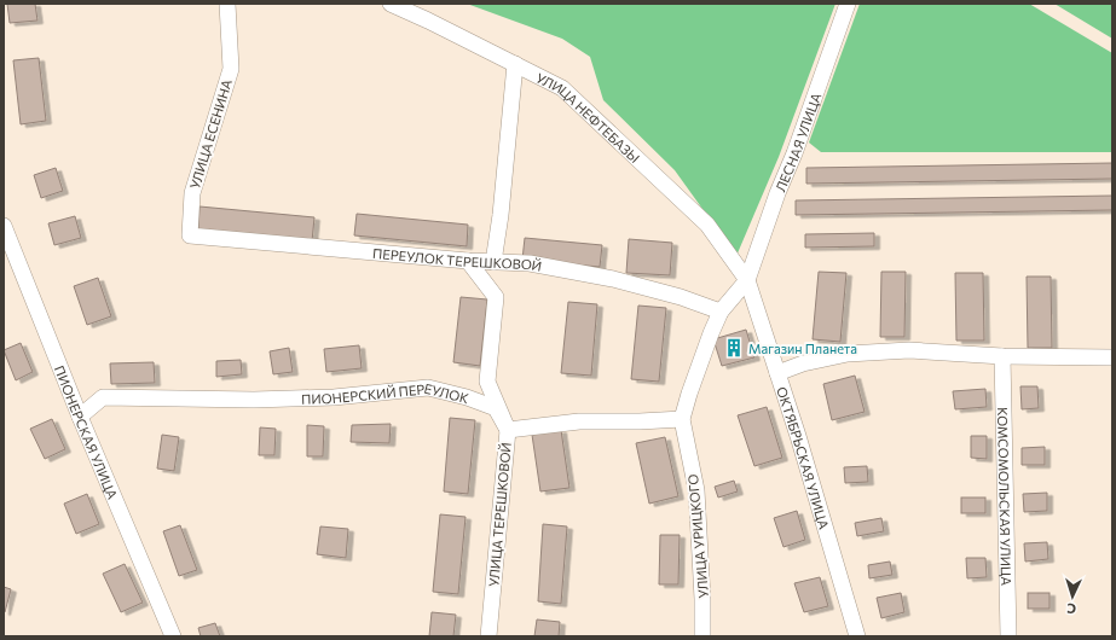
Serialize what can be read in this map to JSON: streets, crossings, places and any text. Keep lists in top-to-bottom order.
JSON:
{
  "streets": {
    "street": [
      "УЛИЦА НЕФТЕБАЗЫ",
      "УЛИЦА ЕСЕНИНА",
      "ЛЕСНАЯ УЛИЦА",
      "ПЕРЕУЛОК ТЕРЕШКОВОЙ",
      "ПИОНЕРСКИЙ ПЕРЕУЛОК",
      "ПИОНЕРСКАЯ УЛИЦА",
      "ОКТЯБРЬСКАЯ УЛИЦА",
      "КОМСОМОЛЬСКАЯ УЛИЦА",
      "УЛИЦА ТЕРЕШКОВОЙ",
      "УЛИЦА УРИЦКОГО"
    ]
  },
  "crossings": [
    ["УЛИЦА НЕФТЕБАЗЫ", "ЛЕСНАЯ УЛИЦА"],
    ["УЛИЦА НЕФТЕБАЗЫ", "ОКТЯБРЬСКАЯ УЛИЦА"],
    ["УЛИЦА НЕФТЕБАЗЫ", "УЛИЦА УРИЦКОГО"],
    ["УЛИЦА ЕСЕНИНА", "ПЕРЕУЛОК ТЕРЕШКОВОЙ"],
    ["ЛЕСНАЯ УЛИЦА", "ОКТЯБРЬСКАЯ УЛИЦА"],
    ["ЛЕСНАЯ УЛИЦА", "УЛИЦА УРИЦКОГО"],
    ["ПЕРЕУЛОК ТЕРЕШКОВОЙ", "УЛИЦА ТЕРЕШКОВОЙ"],
    ["ПЕРЕУЛОК ТЕРЕШКОВОЙ", "УЛИЦА УРИЦКОГО"],
    ["ПИОНЕРСКИЙ ПЕРЕУЛОК", "ПИОНЕРСКАЯ УЛИЦА"],
    ["ПИОНЕРСКИЙ ПЕРЕУЛОК", "УЛИЦА ТЕРЕШКОВОЙ"],
    ["ОКТЯБРЬСКАЯ УЛИЦА", "УЛИЦА УРИЦКОГО"]
  ],
  "places": {
    "building": ["Магазин Планета"]
  },
  "north": "bottom"
}
